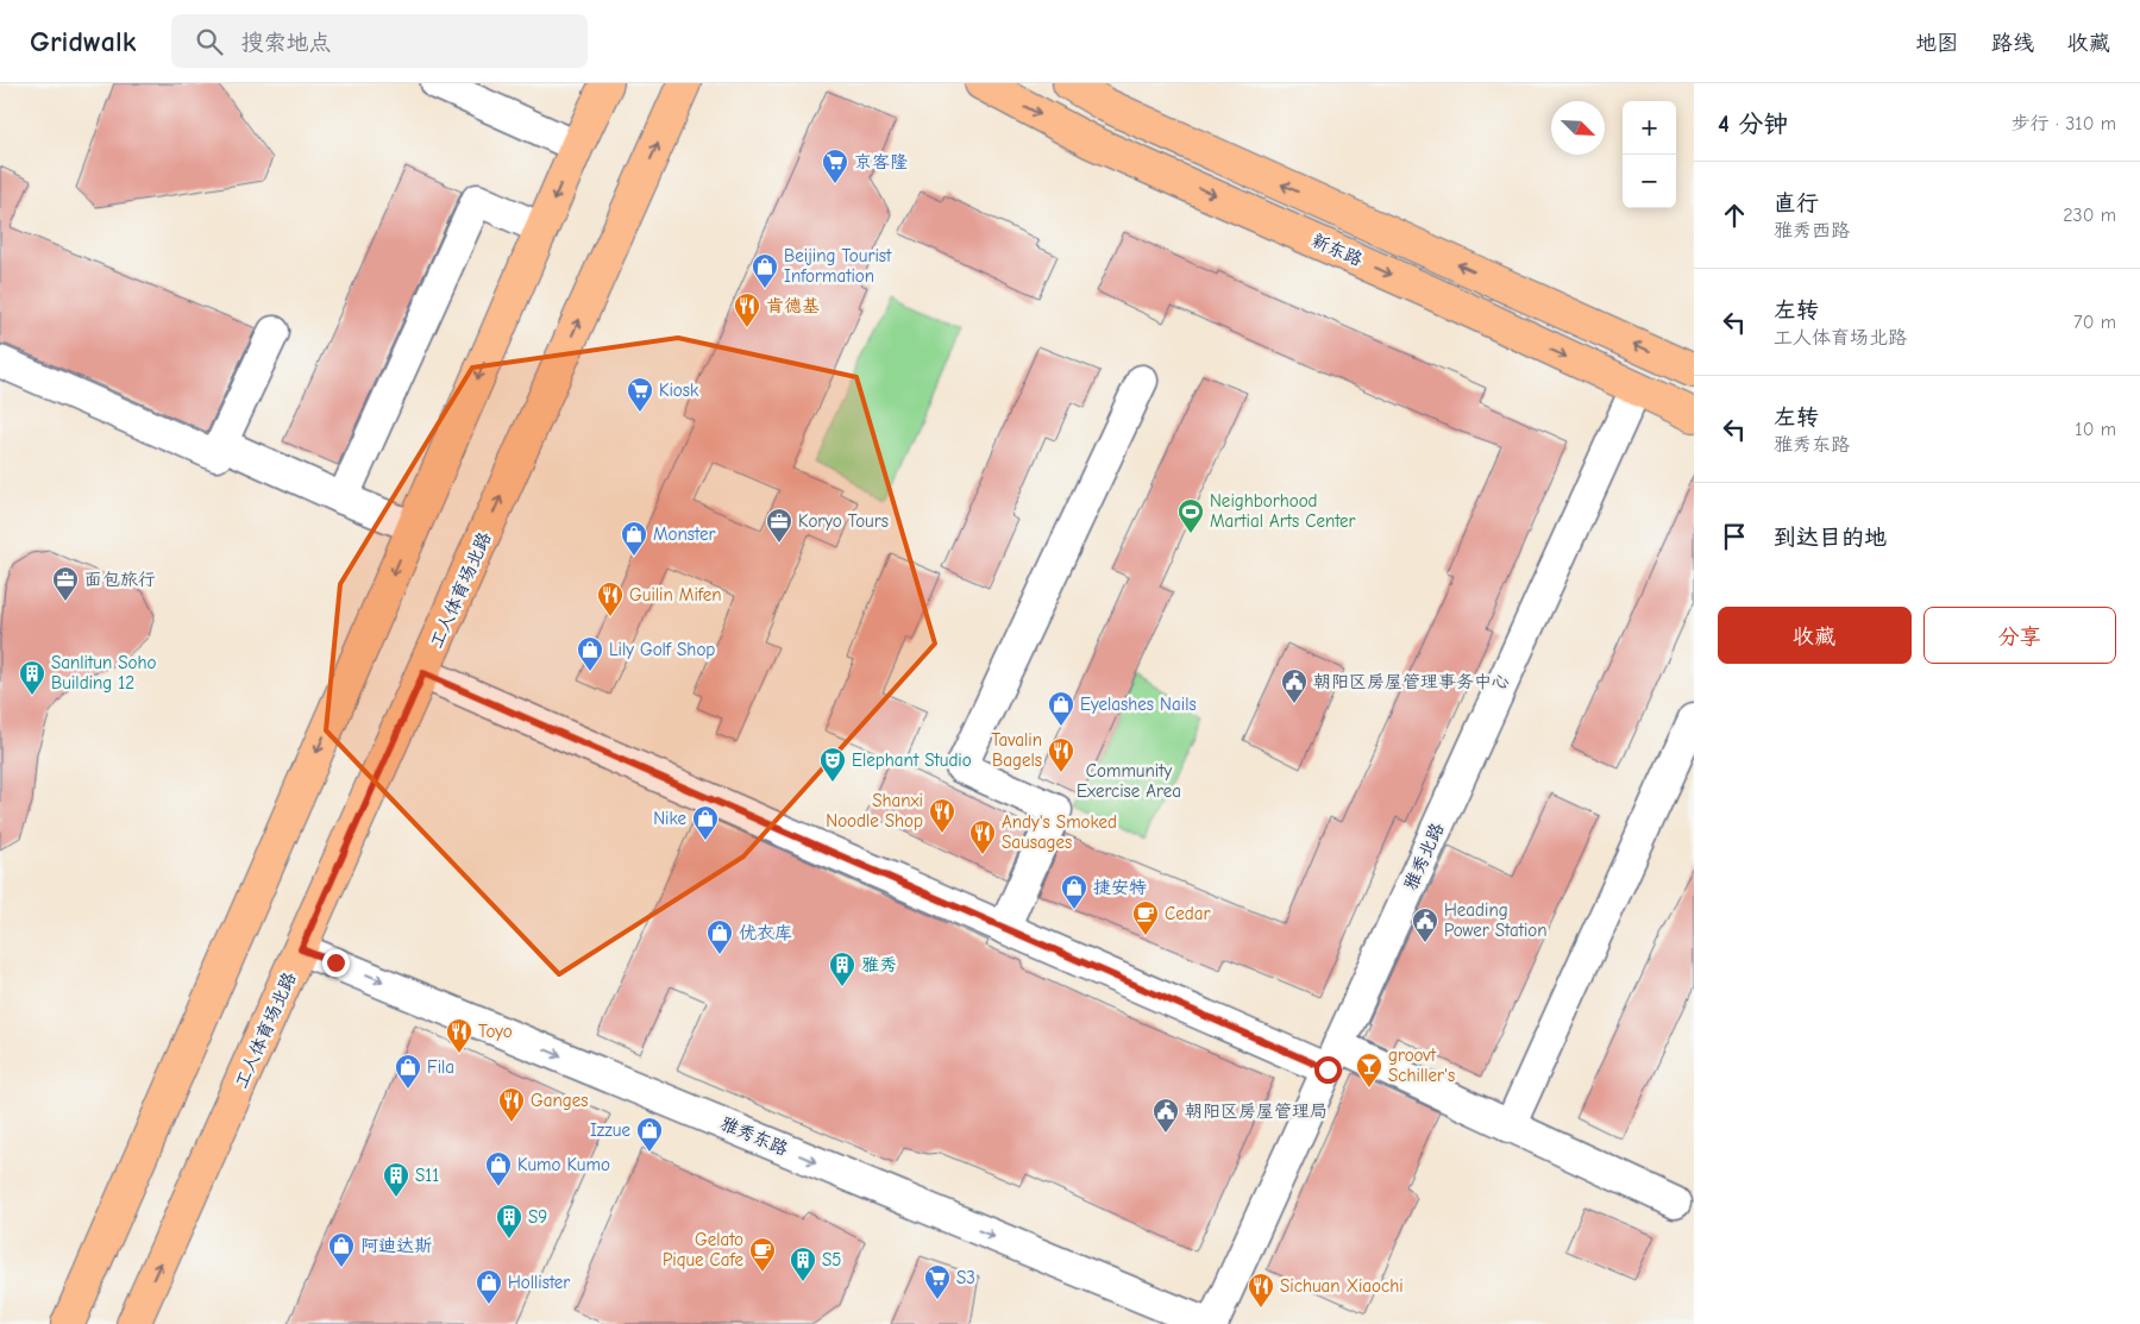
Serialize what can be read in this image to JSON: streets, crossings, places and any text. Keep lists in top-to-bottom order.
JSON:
{
  "streets": {
    "main road": ["新东路", "工人体育场北路"],
    "street": ["雅秀北路", "雅秀东路"]
  },
  "crossings": [
    ["新东路", "雅秀北路"],
    ["工人体育场北路", "雅秀东路"],
    ["雅秀北路", "雅秀东路"]
  ],
  "one_way": ["雅秀东路"],
  "parks": ["Community Exercise Area"],
  "places": {
    "supermarket": ["京客隆", "Kiosk", "S3"],
    "shop": [
      "Beijing Tourist Information",
      "Monster",
      "Lily Golf Shop",
      "Eyelashes Nails",
      "Nike",
      "捷安特",
      "优衣库",
      "Fila",
      "Izzue",
      "Kumo Kumo",
      "阿迪达斯",
      "Hollister"
    ],
    "restaurant": [
      "肯德基",
      "Guilin Mifen",
      "Tavalin Bagels",
      "Shanxi Noodle Shop",
      "Andy's Smoked Sausages",
      "Toyo",
      "Ganges",
      "Sichuan Xiaochi"
    ],
    "sports": ["Neighborhood Martial Arts Center"],
    "office": ["Koryo Tours", "面包旅行"],
    "building": [
      "Sanlitun Soho Building 12",
      "雅秀",
      "S11",
      "S9",
      "S5"
    ],
    "public building": ["朝阳区房屋管理事务中心", "Heading Power Station", "朝阳区房屋管理局"],
    "theatre": ["Elephant Studio"],
    "cafe": ["Cedar", "Gelato Pique Cafe"],
    "bar": ["groovt Schiller's"]
  },
  "north": "bottom right",
  "page": {
    "header": "Gridwalk",
    "search": "搜索地点",
    "nav": ["地图", "路线", "收藏"],
    "heading": ["4 分钟", "步行 · 310 m"],
    "map_buttons": ["+", "−"],
    "list": [
      ["直行", "雅秀西路", "230 m"],
      ["左转", "工人体育场北路", "70 m"],
      ["左转", "雅秀东路", "10 m"],
      "到达目的地"
    ],
    "buttons": ["收藏", "分享"]
  }
}
